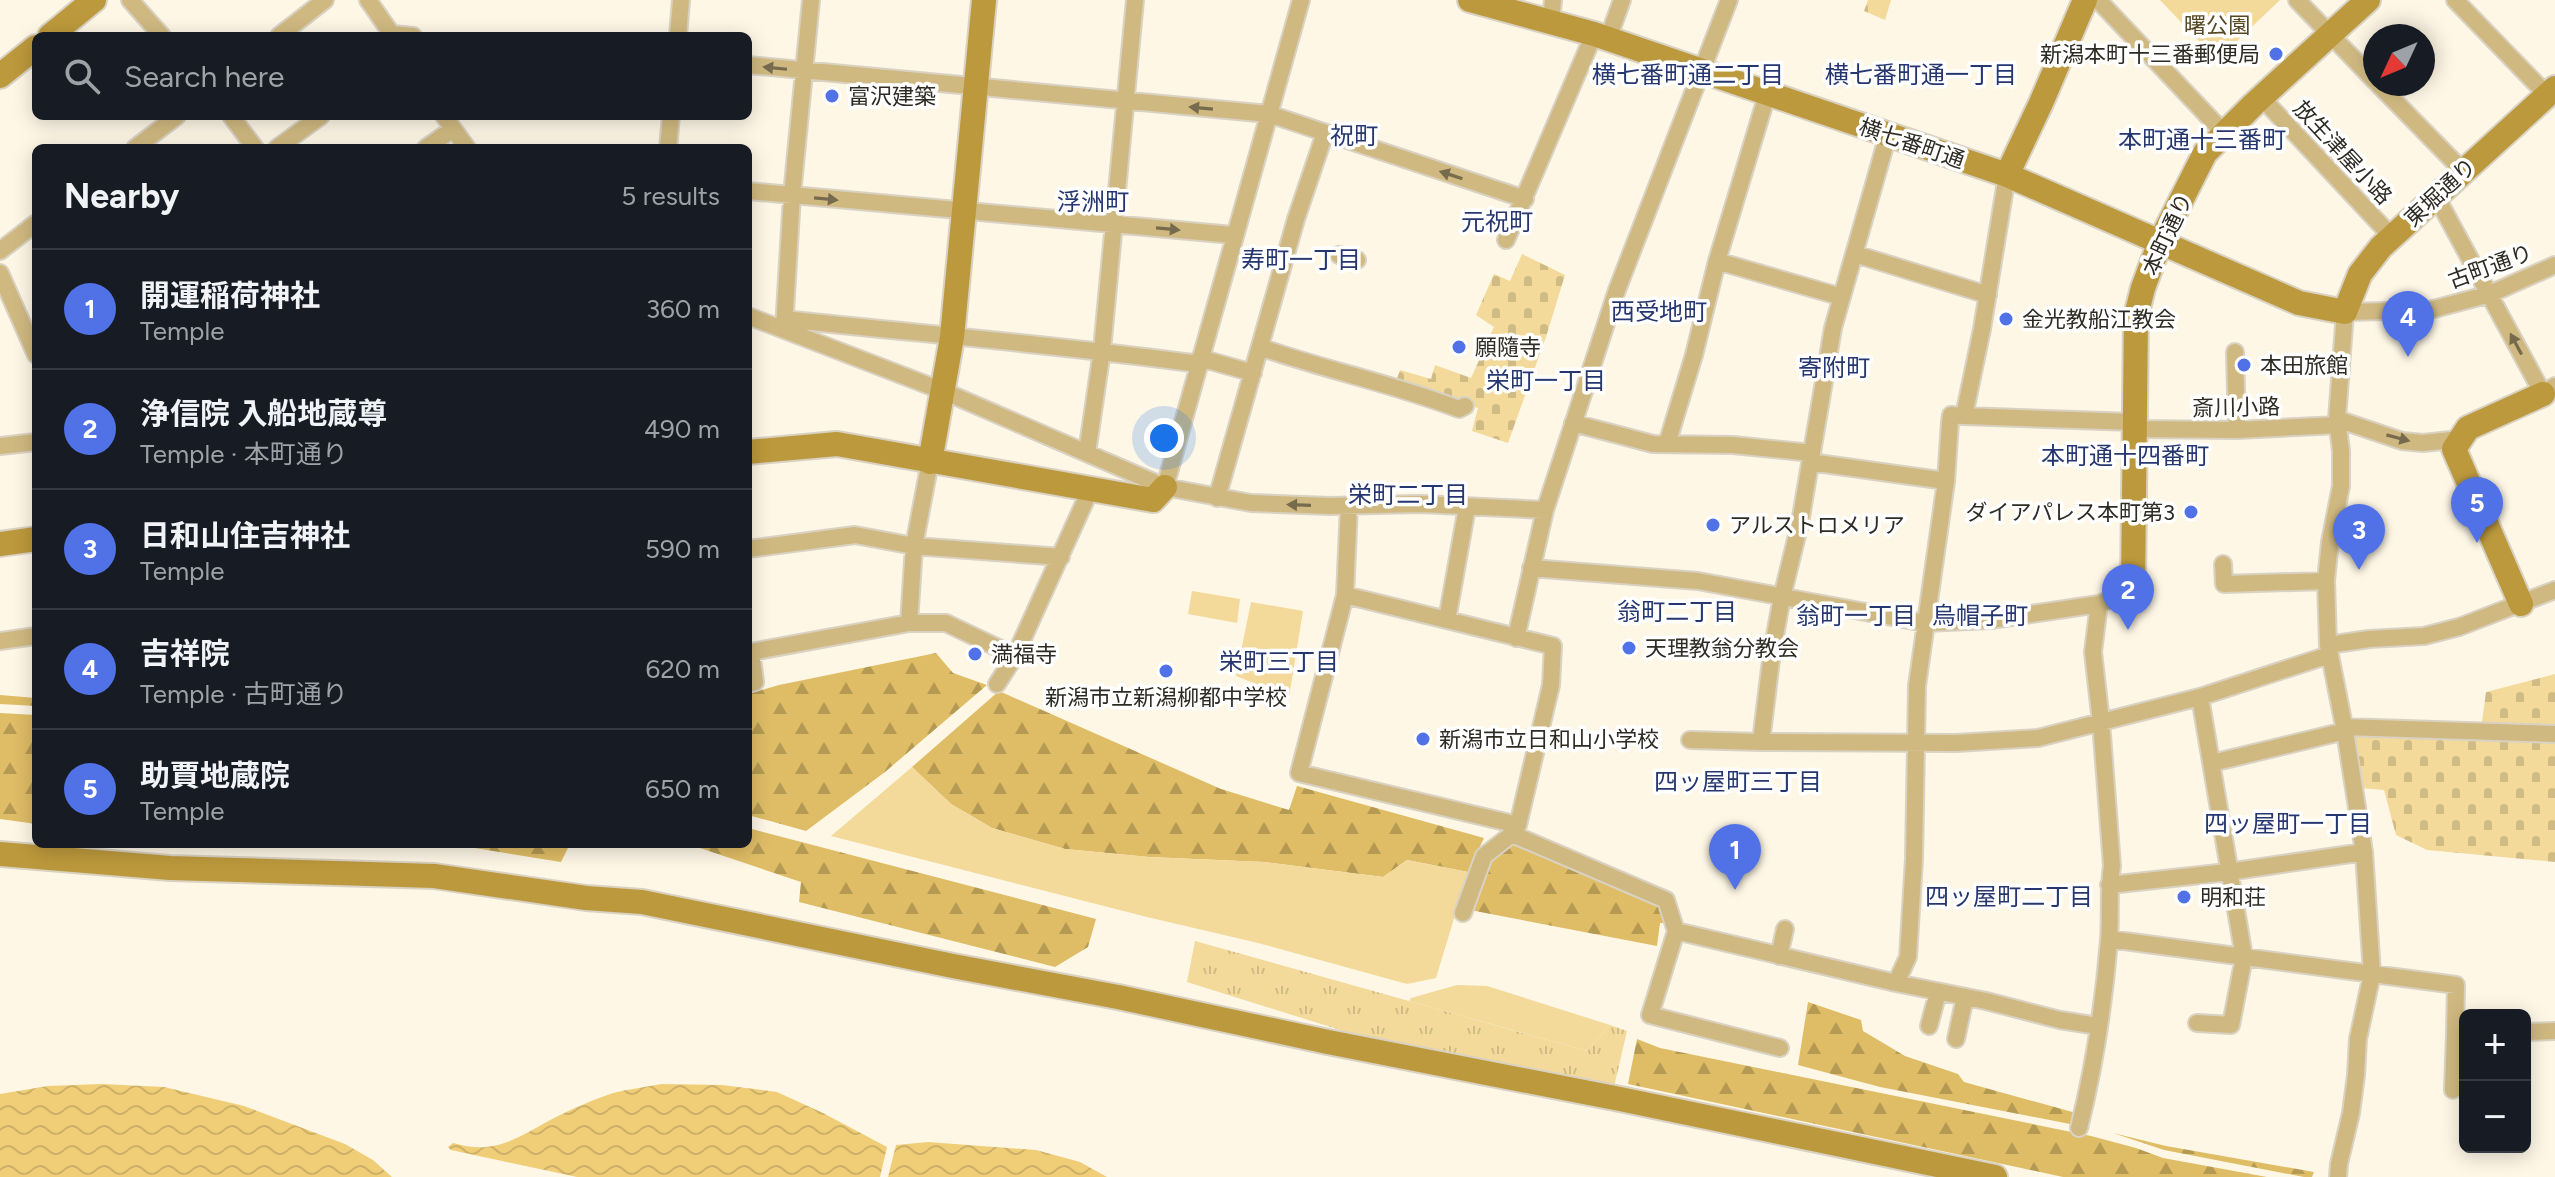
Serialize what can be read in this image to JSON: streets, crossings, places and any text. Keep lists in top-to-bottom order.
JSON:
{
  "streets": {
    "street": [
      "横七番町通",
      "放生津屋小路",
      "東堀通り",
      "本町通り",
      "古町通り",
      "斎川小路"
    ]
  },
  "crossings": [
    ["横七番町通", "東堀通り"],
    ["横七番町通", "本町通り"],
    ["横七番町通", "古町通り"],
    ["放生津屋小路", "東堀通り"],
    ["放生津屋小路", "本町通り"],
    ["東堀通り", "古町通り"],
    ["本町通り", "斎川小路"]
  ],
  "districts": [
    "横七番町通二丁目",
    "横七番町通一丁目",
    "祝町",
    "本町通十三番町",
    "浮洲町",
    "元祝町",
    "寿町一丁目",
    "西受地町",
    "寄附町",
    "栄町一丁目",
    "本町通十四番町",
    "栄町二丁目",
    "翁町二丁目",
    "翁町一丁目",
    "烏帽子町",
    "栄町三丁目",
    "四ッ屋町三丁目",
    "四ッ屋町一丁目",
    "四ッ屋町二丁目"
  ],
  "parks": ["曙公園"],
  "places": [
    "新潟本町十三番郵便局",
    "富沢建築",
    "金光教船江教会",
    "願隨寺",
    "本田旅館",
    "ダイアパレス本町第3",
    "アルストロメリア",
    "天理教翁分教会",
    "満福寺",
    "新潟市立新潟柳都中学校",
    "新潟市立日和山小学校",
    "明和荘"
  ],
  "north": "bottom left",
  "page": {
    "search": "Search here",
    "heading": ["Nearby", "5 results"],
    "list": [
      {
        "mark": "1",
        "name": "開運稲荷神社",
        "note": "Temple",
        "value": "360 m"
      },
      {
        "mark": "2",
        "name": "浄信院 入船地蔵尊",
        "note": "Temple · 本町通り",
        "value": "490 m"
      },
      {
        "mark": "3",
        "name": "日和山住吉神社",
        "note": "Temple",
        "value": "590 m"
      },
      {
        "mark": "4",
        "name": "吉祥院",
        "note": "Temple · 古町通り",
        "value": "620 m"
      },
      {
        "mark": "5",
        "name": "助賈地蔵院",
        "note": "Temple",
        "value": "650 m"
      }
    ],
    "pins": [
      "4",
      "5",
      "3",
      "2",
      "1"
    ],
    "map_buttons": ["+", "−"]
  }
}
